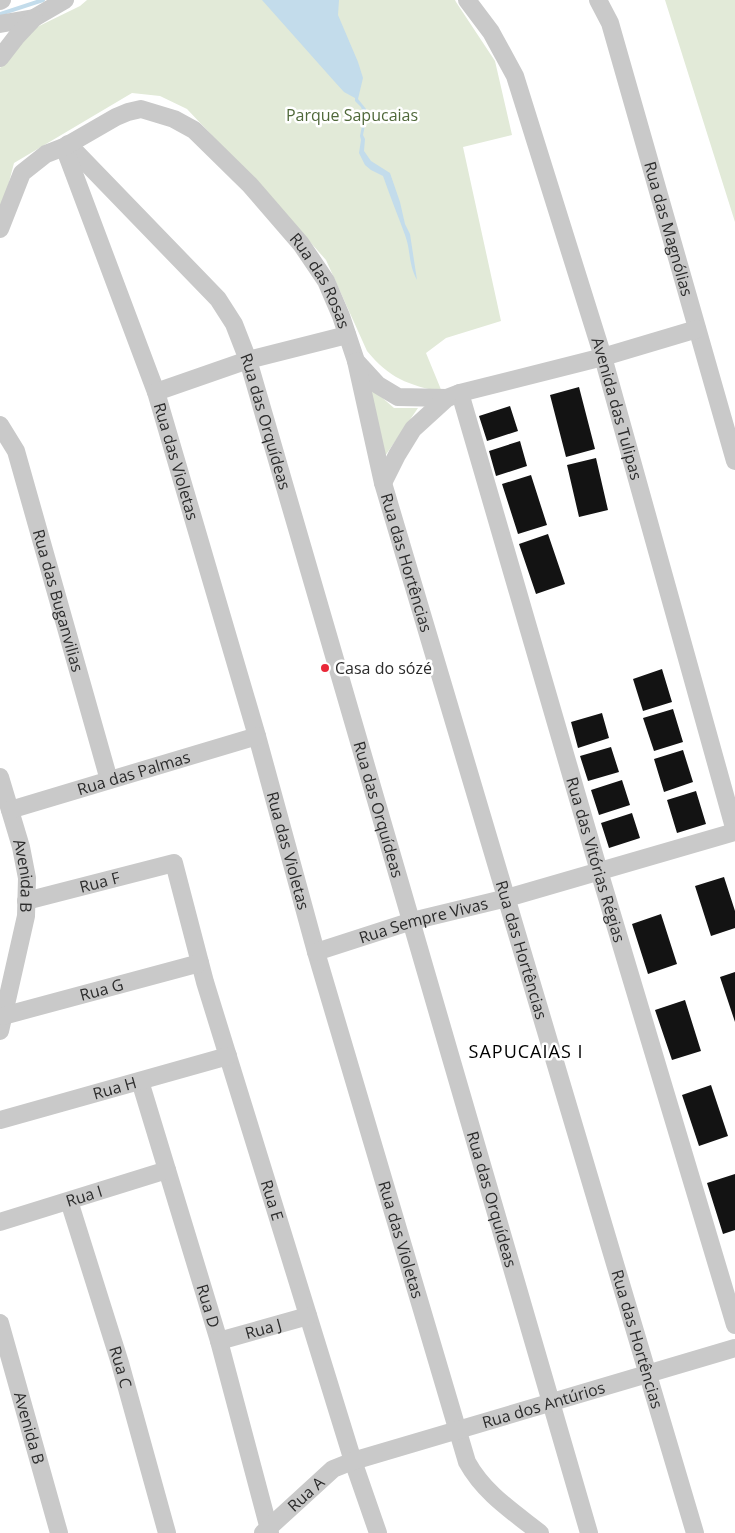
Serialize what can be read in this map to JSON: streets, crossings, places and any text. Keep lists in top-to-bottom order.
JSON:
{
  "streets": {
    "street": [
      "Rua das Magnólias",
      "Rua das Rosas",
      "Avenida das Tulipas",
      "Rua das Orquídeas",
      "Rua das Violetas",
      "Rua das Hortências",
      "Rua das Buganvilias",
      "Rua das Palmas",
      "Rua das Vitórias Régias",
      "Avenida B",
      "Rua F",
      "Rua Sempre Vivas",
      "Rua G",
      "Rua H",
      "Rua I",
      "Rua E",
      "Rua D",
      "Rua J",
      "Rua C",
      "Rua dos Antúrios",
      "Rua A"
    ]
  },
  "crossings": [
    ["Rua das Magnólias", "Rua das Rosas"],
    ["Rua das Rosas", "Avenida das Tulipas"],
    ["Rua das Rosas", "Rua das Orquídeas"],
    ["Rua das Rosas", "Rua das Violetas"],
    ["Rua das Rosas", "Rua das Hortências"],
    ["Rua das Rosas", "Rua das Vitórias Régias"],
    ["Avenida das Tulipas", "Rua Sempre Vivas"],
    ["Rua das Orquídeas", "Rua das Violetas"],
    ["Rua das Orquídeas", "Rua Sempre Vivas"],
    ["Rua das Orquídeas", "Rua dos Antúrios"],
    ["Rua das Violetas", "Rua das Palmas"],
    ["Rua das Violetas", "Rua Sempre Vivas"],
    ["Rua das Violetas", "Rua dos Antúrios"],
    ["Rua das Hortências", "Rua das Vitórias Régias"],
    ["Rua das Hortências", "Rua Sempre Vivas"],
    ["Rua das Hortências", "Rua dos Antúrios"],
    ["Rua das Buganvilias", "Rua das Palmas"],
    ["Rua das Palmas", "Avenida B"],
    ["Rua das Vitórias Régias", "Rua Sempre Vivas"],
    ["Avenida B", "Rua F"],
    ["Avenida B", "Rua G"],
    ["Rua F", "Rua E"],
    ["Rua G", "Rua E"],
    ["Rua H", "Rua E"],
    ["Rua H", "Rua D"],
    ["Rua I", "Rua D"],
    ["Rua I", "Rua C"],
    ["Rua E", "Rua J"],
    ["Rua E", "Rua dos Antúrios"],
    ["Rua E", "Rua A"],
    ["Rua D", "Rua J"],
    ["Rua D", "Rua A"],
    ["Rua dos Antúrios", "Rua A"]
  ],
  "districts": ["SAPUCAIAS I"],
  "parks": ["Parque Sapucaias"],
  "places": ["Casa do sózé"]
}
